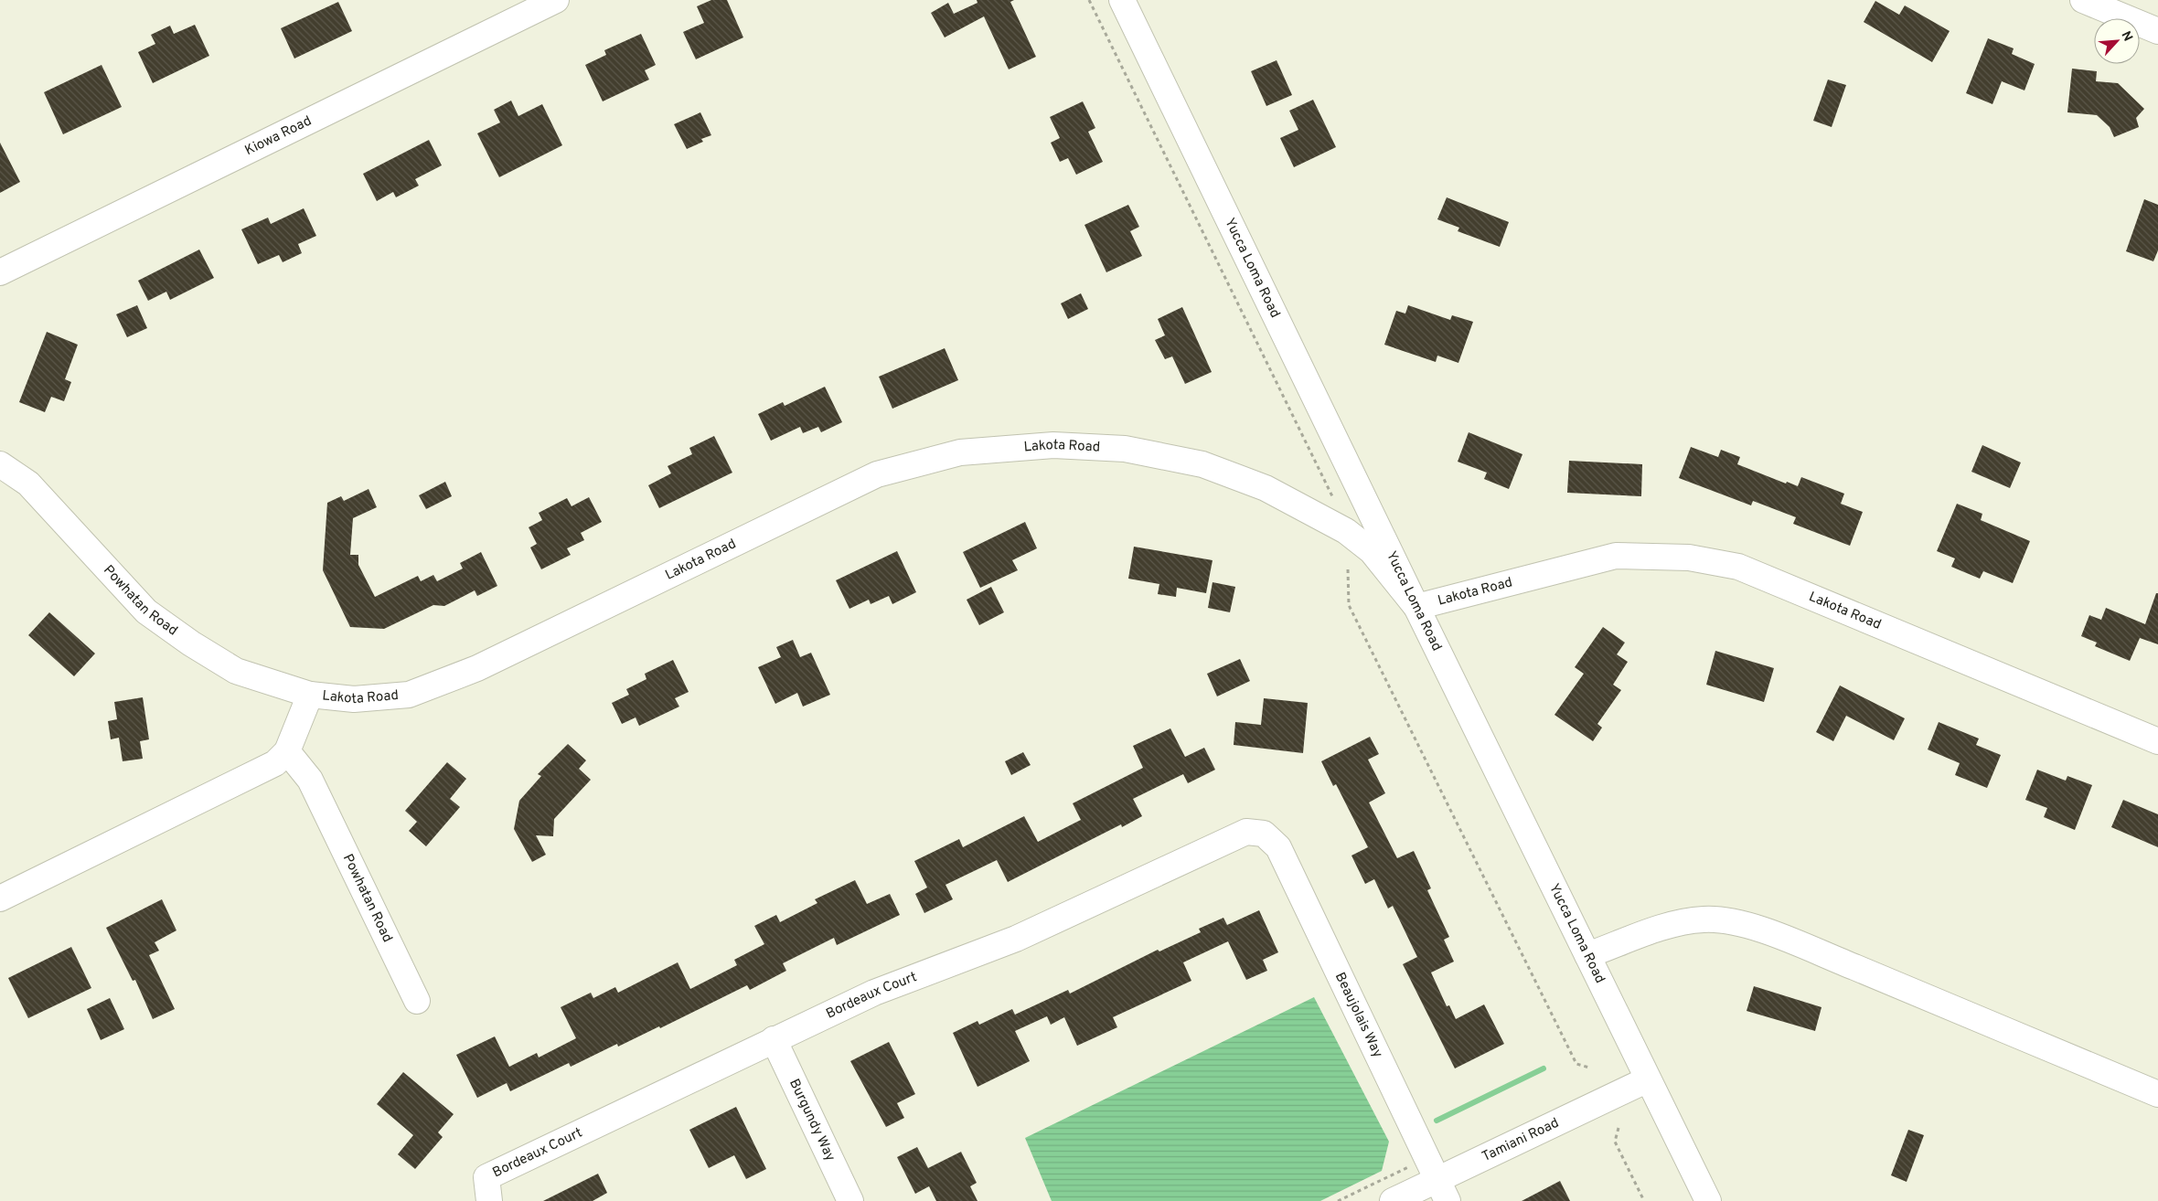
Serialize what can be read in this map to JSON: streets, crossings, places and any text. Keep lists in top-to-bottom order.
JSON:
{
  "streets": {
    "street": [
      "Kiowa Road",
      "Yucca Loma Road",
      "Lakota Road",
      "Powhatan Road",
      "Bordeaux Court",
      "Beaujolais Way",
      "Burgundy Way",
      "Tamiani Road"
    ]
  },
  "crossings": [
    ["Yucca Loma Road", "Lakota Road"],
    ["Yucca Loma Road", "Tamiani Road"],
    ["Lakota Road", "Powhatan Road"],
    ["Bordeaux Court", "Beaujolais Way"],
    ["Bordeaux Court", "Burgundy Way"],
    ["Beaujolais Way", "Tamiani Road"]
  ],
  "north": "top right"
}
